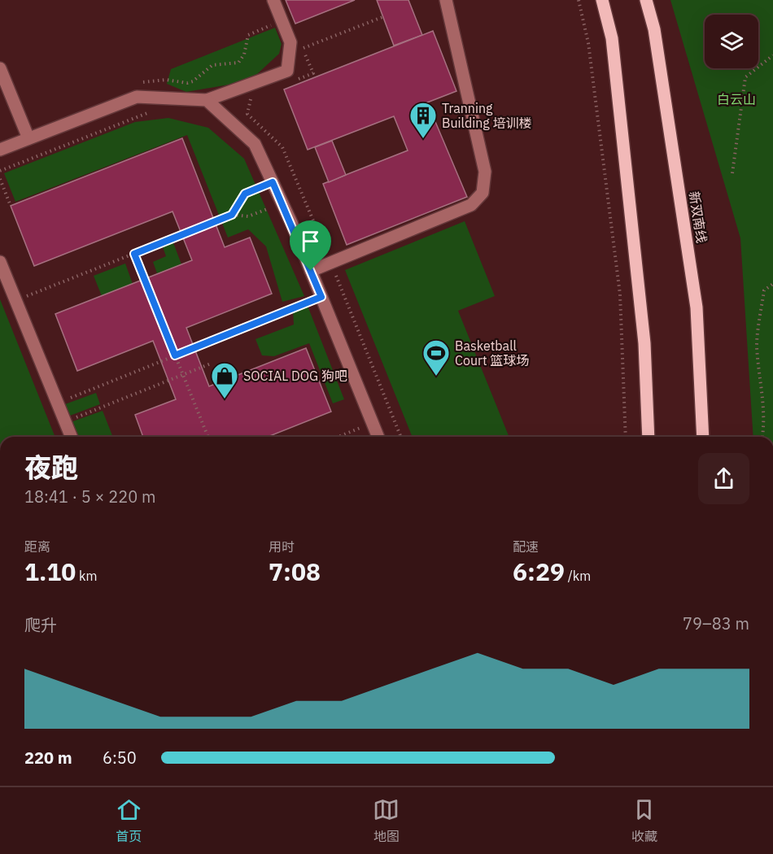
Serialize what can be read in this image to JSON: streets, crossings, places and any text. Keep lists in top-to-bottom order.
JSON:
{
  "streets": {
    "main road": ["新双南线"]
  },
  "parks": ["白云山"],
  "places": {
    "building": ["Tranning Building 培训楼"],
    "sports": ["Basketball Court 篮球场"],
    "shop": ["SOCIAL DOG 狗吧"]
  },
  "page": {
    "heading": ["夜跑", "18:41 · 5 × 220 m"],
    "stats": [
      ["距离", "1.10 km"],
      ["用时", "7:08"],
      ["配速", "6:29 /km"]
    ],
    "chart": ["爬升", "79–83 m"],
    "list": [
      {
        "name": "220 m",
        "note": "6:50"
      }
    ],
    "tabs": ["首页", "地图", "收藏"]
  }
}
